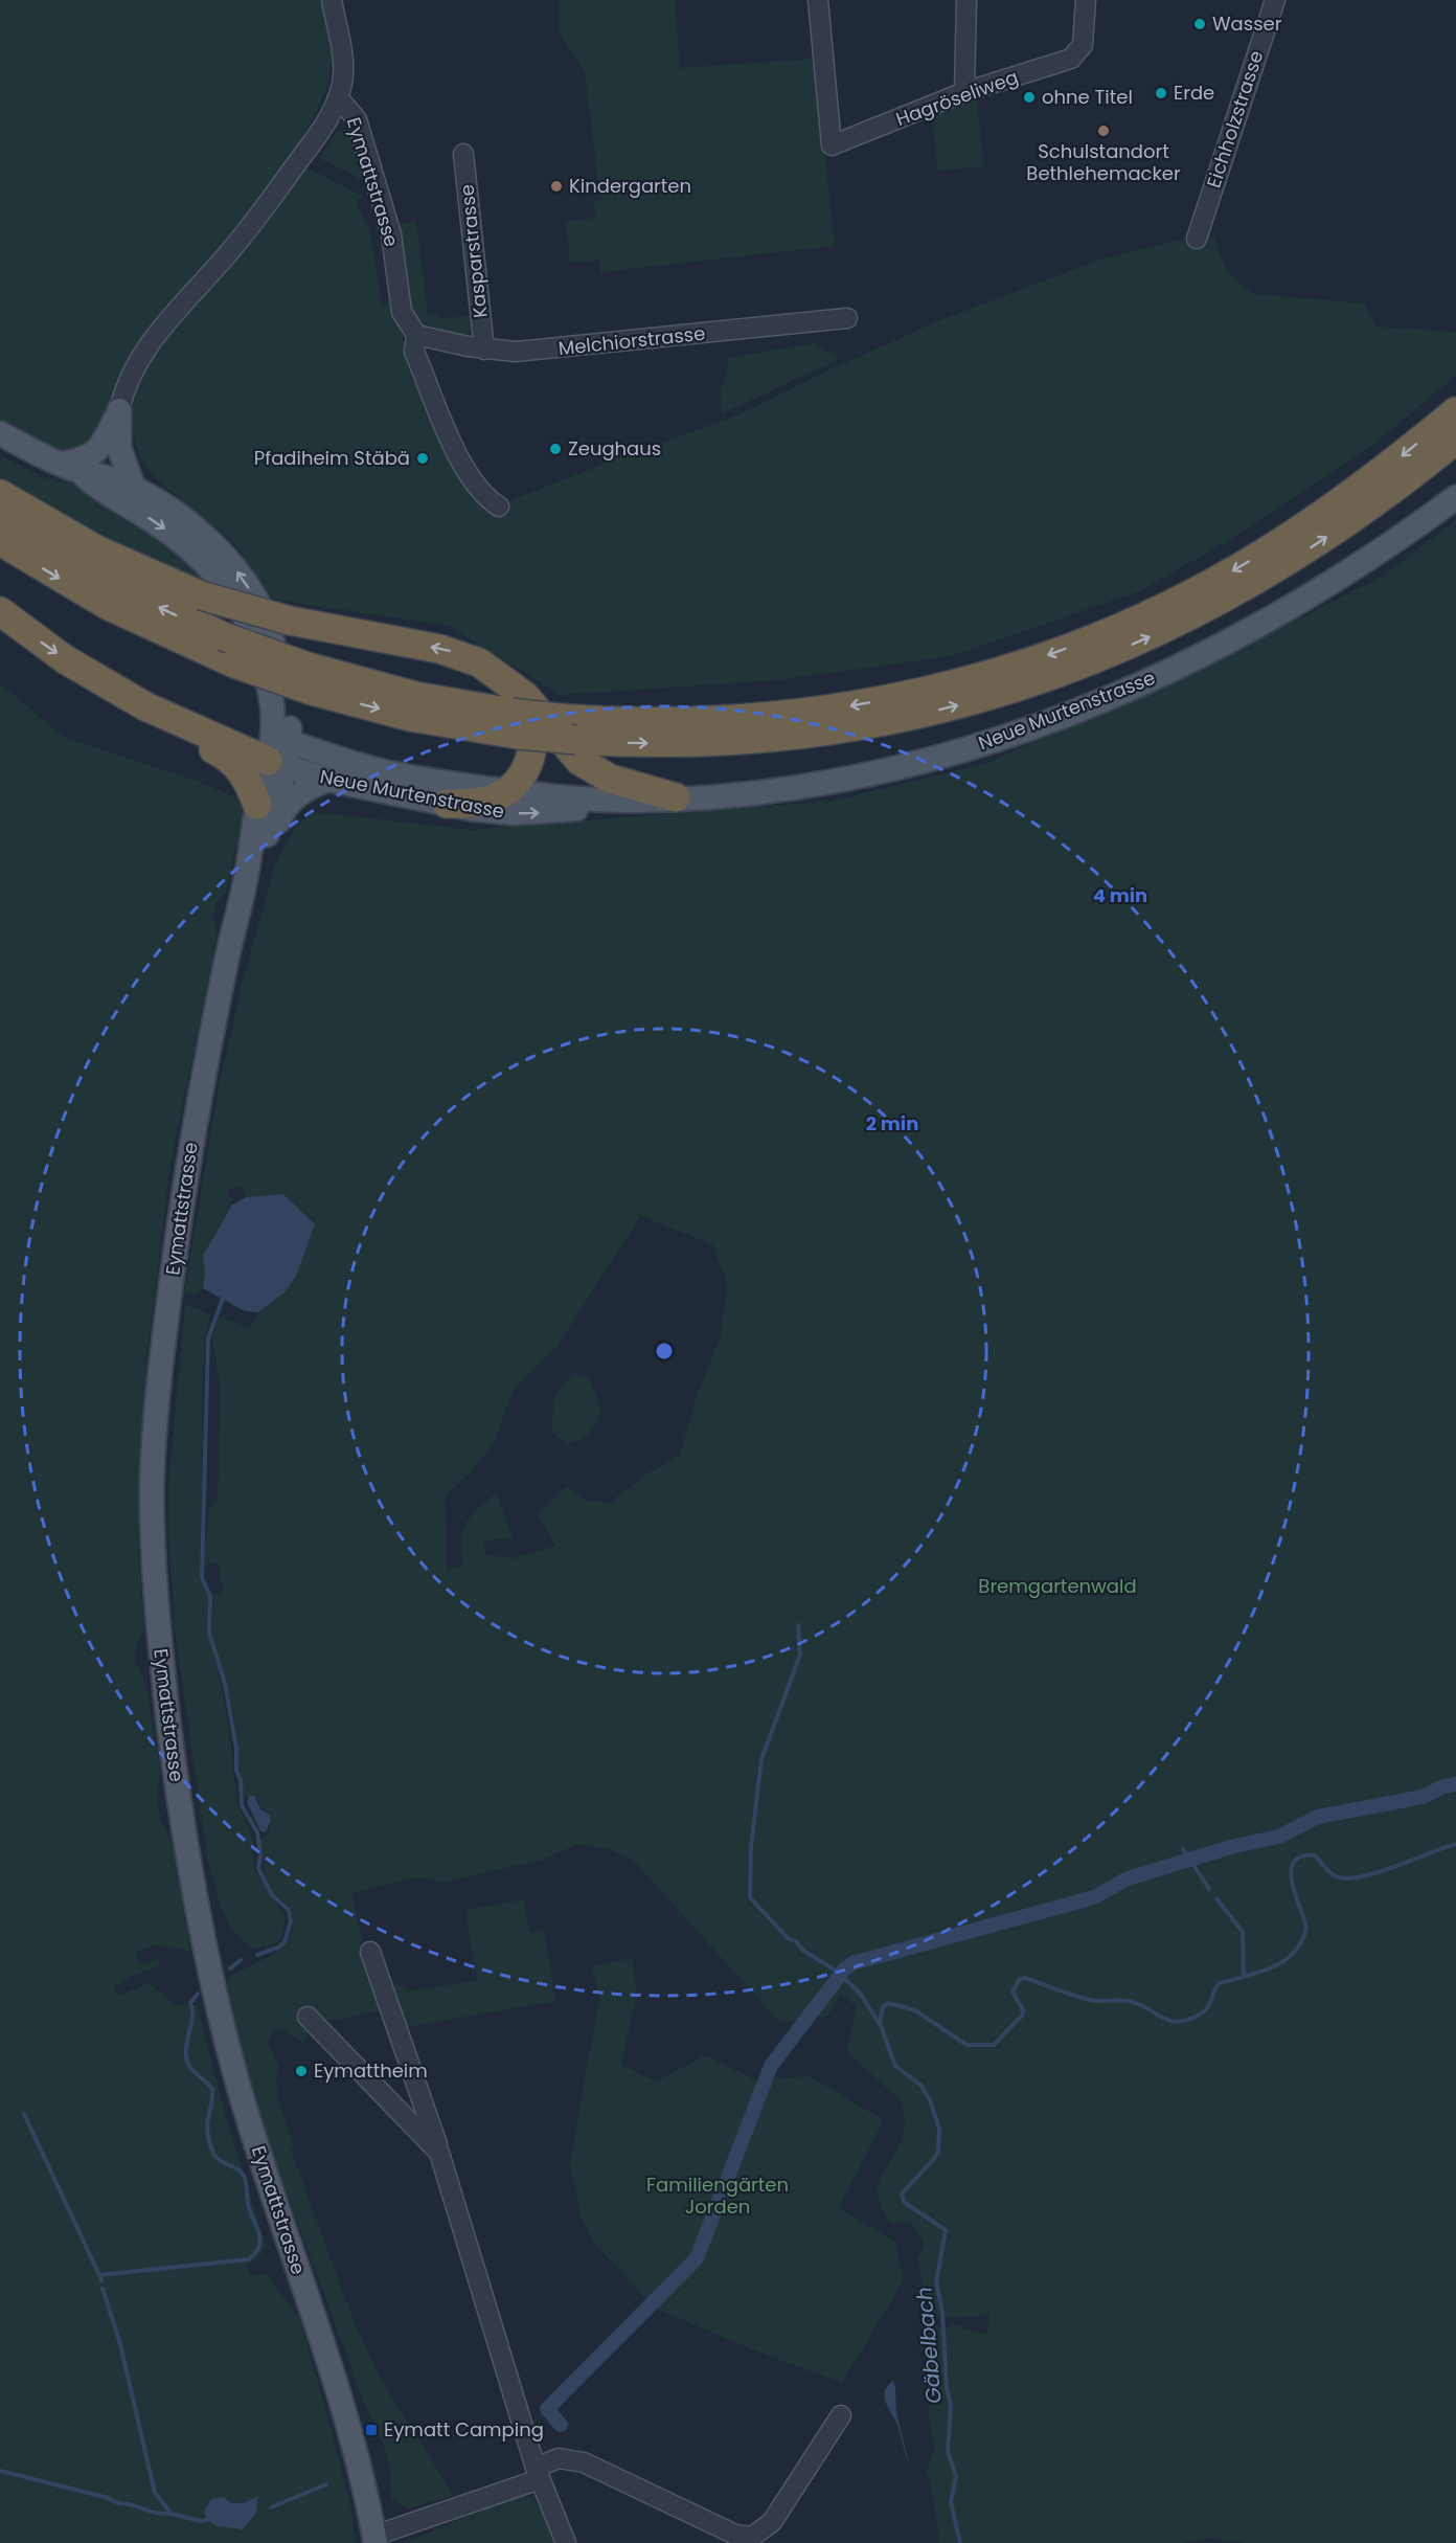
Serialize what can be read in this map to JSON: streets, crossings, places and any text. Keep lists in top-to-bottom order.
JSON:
{
  "streets": {
    "main road": ["Eymattstrasse", "Neue Murtenstrasse"],
    "street": [
      "Hagröseliweg",
      "Eichholzstrasse",
      "Kasparstrasse",
      "Melchiorstrasse"
    ]
  },
  "crossings": [
    ["Eymattstrasse", "Melchiorstrasse"],
    ["Eymattstrasse", "Neue Murtenstrasse"],
    ["Kasparstrasse", "Melchiorstrasse"]
  ],
  "water": ["Gäbelbach"],
  "parks": ["Bremgartenwald", "Familiengärten Jorden"],
  "places": {
    "other": [
      "Wasser",
      "Erde",
      "ohne Titel",
      "Schulstandort Bethlehemacker",
      "Kindergarten",
      "Zeughaus",
      "Pfadiheim Stäbä",
      "Eymattheim"
    ],
    "transit": ["Eymatt Camping"]
  },
  "rings": ["4 min", "2 min"]
}
